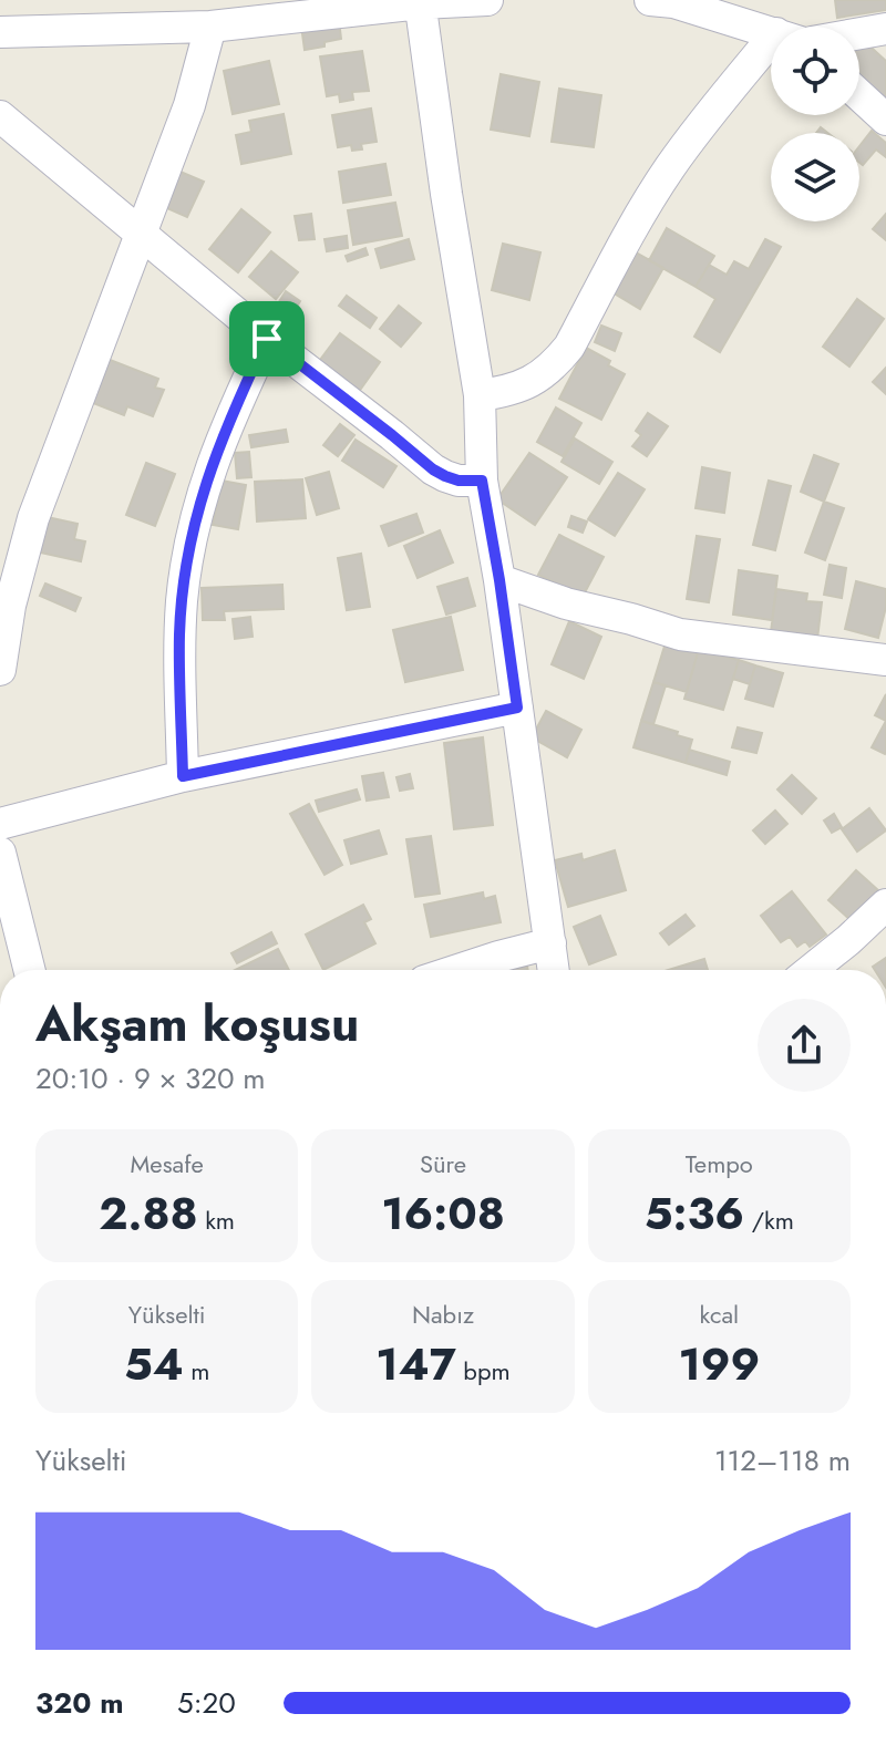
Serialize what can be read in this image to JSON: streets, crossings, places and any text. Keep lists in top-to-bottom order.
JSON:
{
  "page": {
    "heading": ["Akşam koşusu", "20:10 · 9 × 320 m"],
    "stats": [
      ["Mesafe", "2.88 km"],
      ["Süre", "16:08"],
      ["Tempo", "5:36 /km"],
      ["Yükselti", "54 m"],
      ["Nabız", "147 bpm"],
      ["kcal", "199"]
    ],
    "chart": ["Yükselti", "112–118 m"],
    "list": [
      {
        "name": "320 m",
        "note": "5:20"
      }
    ]
  }
}
